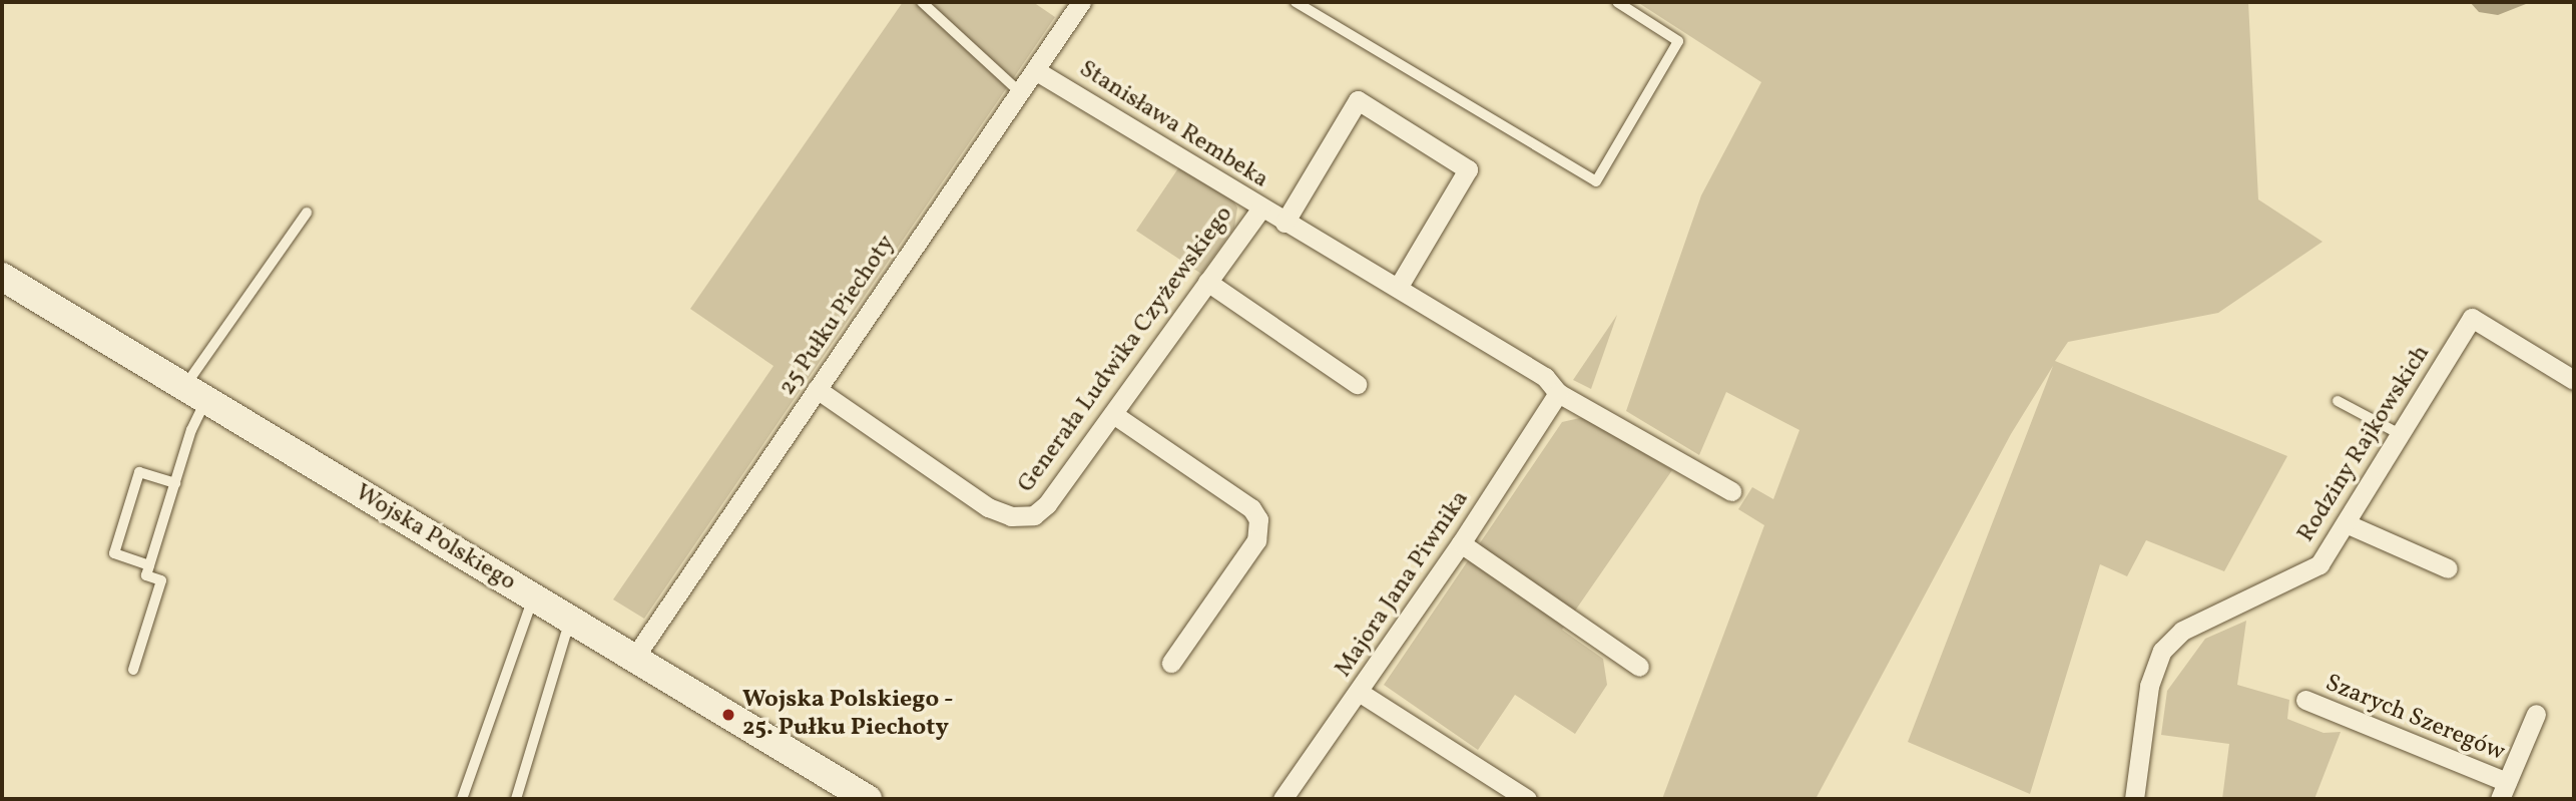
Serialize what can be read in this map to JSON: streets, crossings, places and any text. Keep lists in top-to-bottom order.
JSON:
{
  "streets": {
    "main road": ["Wojska Polskiego"],
    "street": [
      "Stanisława Rembeka",
      "25 Pułku Piechoty",
      "Generała Ludwika Czyżewskiego",
      "Rodziny Rajkowskich",
      "Majora Jana Piwnika",
      "Szarych Szeregów"
    ]
  },
  "crossings": [
    ["Stanisława Rembeka", "25 Pułku Piechoty"],
    ["Stanisława Rembeka", "Generała Ludwika Czyżewskiego"],
    ["Stanisława Rembeka", "Majora Jana Piwnika"],
    ["25 Pułku Piechoty", "Generała Ludwika Czyżewskiego"],
    ["25 Pułku Piechoty", "Wojska Polskiego"]
  ],
  "places": ["Wojska Polskiego - 25. Pułku Piechoty"]
}
